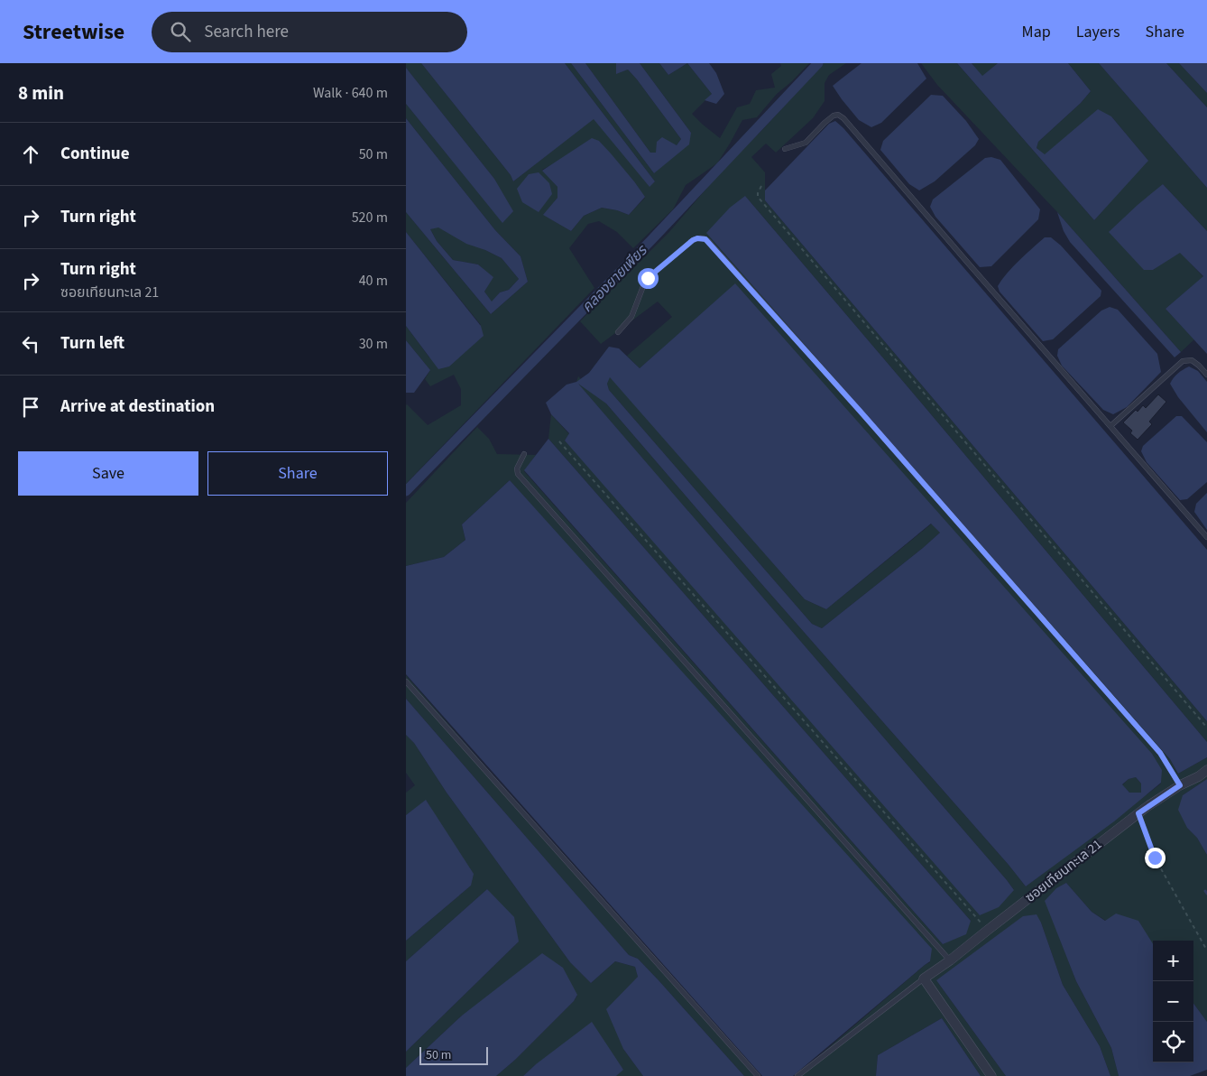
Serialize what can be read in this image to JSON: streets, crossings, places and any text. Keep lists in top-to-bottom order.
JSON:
{
  "streets": {
    "street": ["ซอยเทียนทะเล 21"]
  },
  "water": ["คลองยายเพียร"],
  "scale_bar": "50 m",
  "page": {
    "header": "Streetwise",
    "search": "Search here",
    "nav": ["Map", "Layers", "Share"],
    "heading": ["8 min", "Walk · 640 m"],
    "list": [
      ["Continue", "50 m"],
      ["Turn right", "520 m"],
      ["Turn right", "ซอยเทียนทะเล 21", "40 m"],
      ["Turn left", "30 m"],
      "Arrive at destination"
    ],
    "buttons": ["Save", "Share"],
    "map_buttons": ["+", "−"],
    "scale": "50 m"
  }
}
